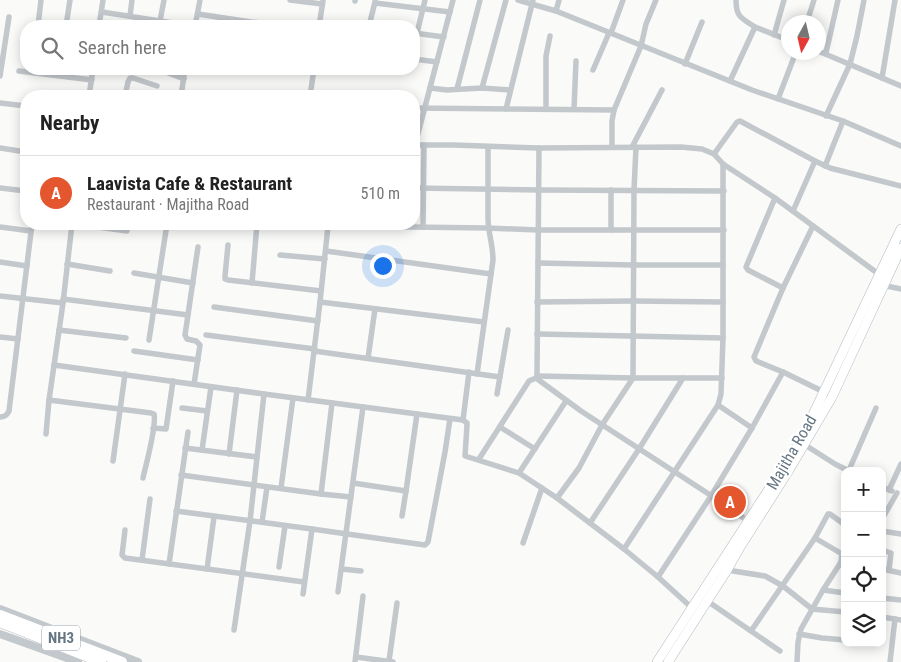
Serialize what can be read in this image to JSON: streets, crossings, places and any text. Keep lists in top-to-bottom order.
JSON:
{
  "streets": {
    "highway": ["NH3"],
    "main road": ["Majitha Road"]
  },
  "north": "bottom",
  "page": {
    "search": "Search here",
    "heading": "Nearby",
    "list": [
      {
        "mark": "A",
        "name": "Laavista Cafe & Restaurant",
        "note": "Restaurant · Majitha Road",
        "value": "510 m"
      }
    ],
    "map_buttons": ["+", "−"],
    "pins": "A"
  }
}
